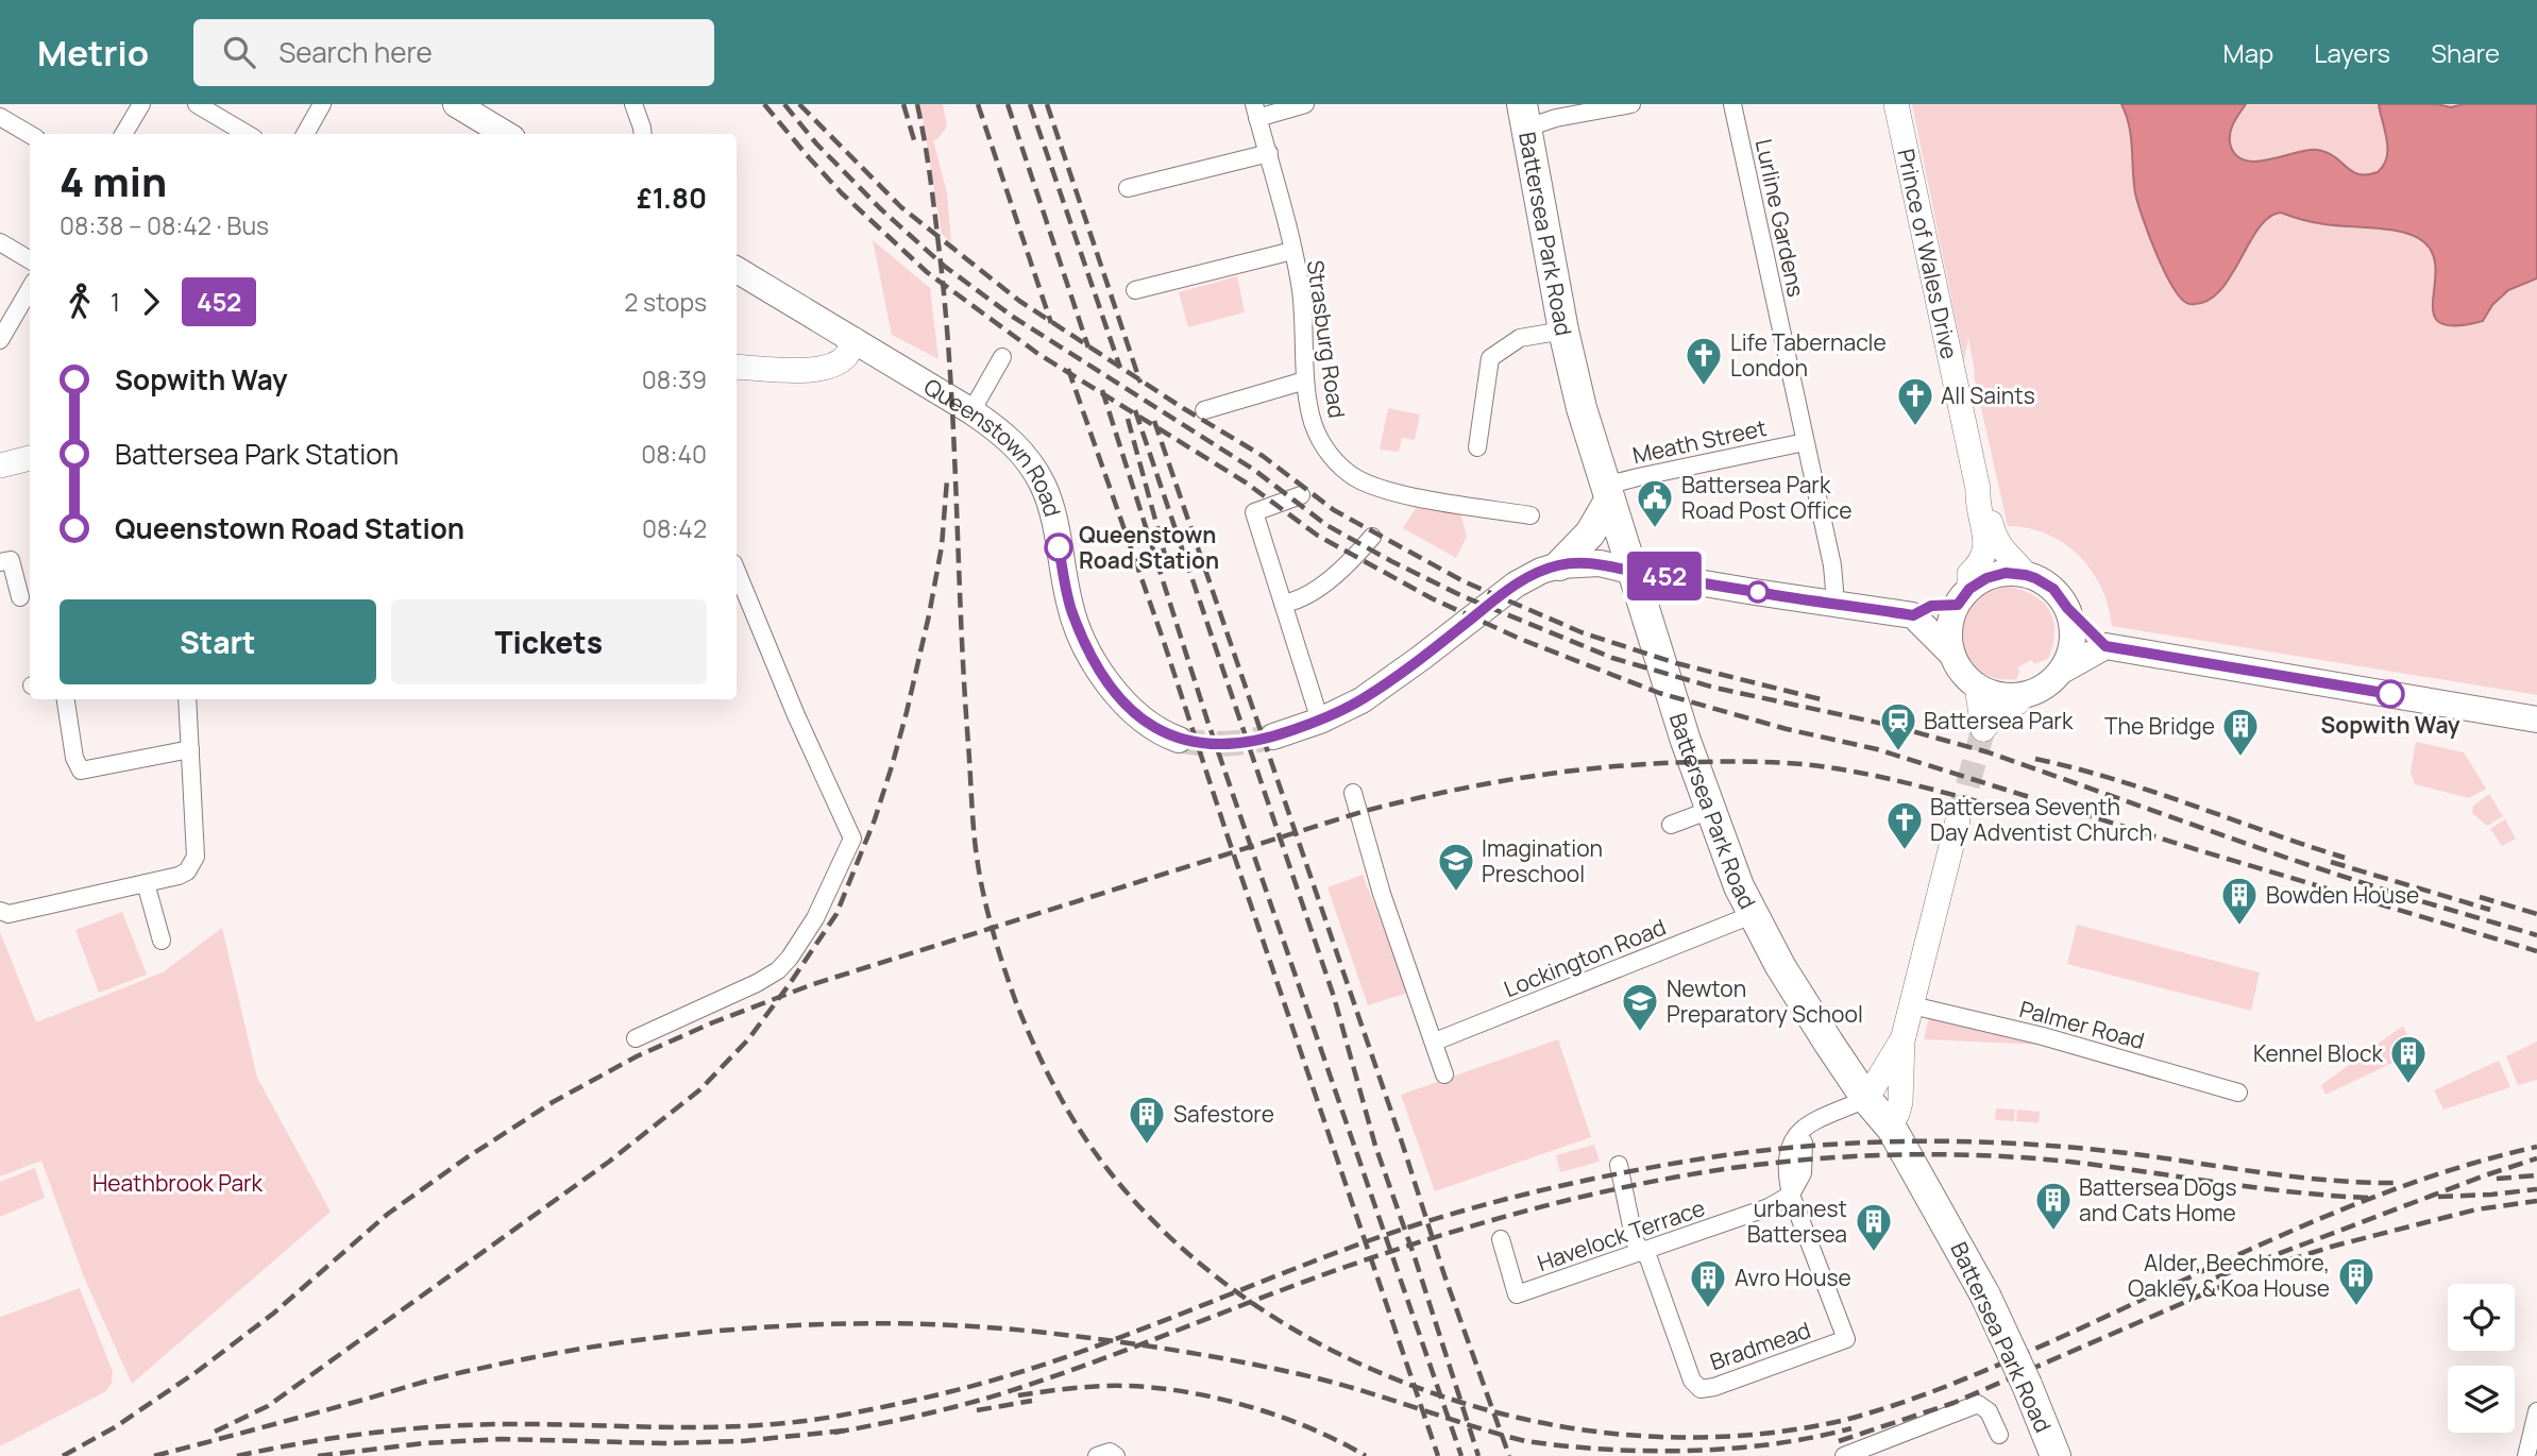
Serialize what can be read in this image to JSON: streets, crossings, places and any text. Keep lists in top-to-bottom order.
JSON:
{
  "streets": {
    "highway": ["Battersea Park Road"],
    "main road": ["Queenstown Road"],
    "street": [
      "Lurline Gardens",
      "Prince of Wales Drive",
      "Strasburg Road",
      "Meath Street",
      "Lockington Road",
      "Palmer Road",
      "Havelock Terrace",
      "Bradmead"
    ]
  },
  "crossings": [
    ["Lurline Gardens", "Meath Street"],
    ["Battersea Park Road", "Meath Street"],
    ["Battersea Park Road", "Lockington Road"],
    ["Havelock Terrace", "Bradmead"]
  ],
  "parks": ["Heathbrook Park"],
  "places": {
    "church": ["Life Tabernacle London", "All Saints", "Battersea Seventh Day Adventist Church"],
    "public building": ["Battersea Park Road Post Office"],
    "other": ["Queenstown Road Station", "Sopwith Way"],
    "station": ["Battersea Park"],
    "building": [
      "The Bridge",
      "Bowden House",
      "Kennel Block",
      "Safestore",
      "Battersea Dogs and Cats Home",
      "urbanest Battersea",
      "Alder, Beechmore, Oakley & Koa House",
      "Avro House"
    ],
    "school or university": ["Imagination Preschool", "Newton Preparatory School"]
  },
  "lines": ["bus line 452"],
  "page": {
    "header": "Metrio",
    "search": "Search here",
    "nav": ["Map", "Layers", "Share"],
    "on_map": "452",
    "heading": ["4 min", "08:38 – 08:42 · Bus", "£1.80"],
    "legs": ["1", "452", "2 stops"],
    "list": [
      {
        "name": "Sopwith Way",
        "value": "08:39"
      },
      {
        "name": "Battersea Park Station",
        "value": "08:40"
      },
      {
        "name": "Queenstown Road Station",
        "value": "08:42"
      }
    ],
    "buttons": ["Start", "Tickets"]
  }
}
